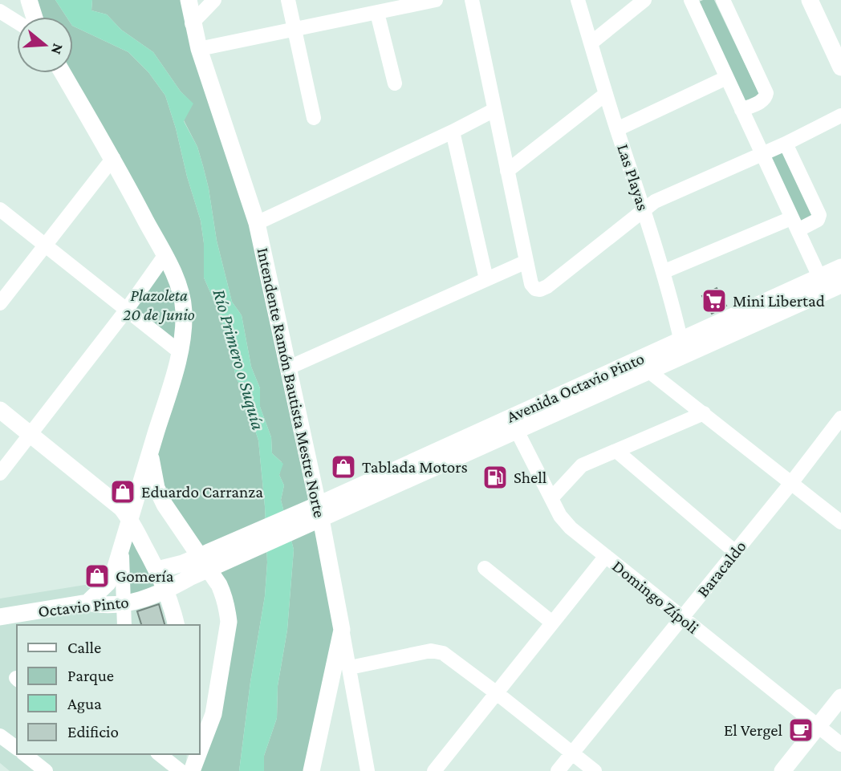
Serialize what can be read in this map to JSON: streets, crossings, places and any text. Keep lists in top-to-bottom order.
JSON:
{
  "streets": {
    "main road": ["Intendente Ramón Bautista Mestre Norte", "Avenida Octavio Pinto", "Octavio Pinto"],
    "street": ["Las Playas", "Baracaldo", "Domingo Zípoli"]
  },
  "crossings": [
    ["Las Playas", "Avenida Octavio Pinto"],
    ["Intendente Ramón Bautista Mestre Norte", "Avenida Octavio Pinto"],
    ["Avenida Octavio Pinto", "Domingo Zípoli"],
    ["Baracaldo", "Domingo Zípoli"]
  ],
  "water": ["Río Primero o Suquía"],
  "parks": ["Plazoleta 20 de Junio"],
  "places": {
    "supermarket": ["Mini Libertad"],
    "shop": ["Tablada Motors", "Eduardo Carranza", "Gomería"],
    "fuel station": ["Shell"],
    "cafe": ["El Vergel"]
  },
  "legend": [
    "Calle",
    "Parque",
    "Agua",
    "Edificio"
  ],
  "north": "right"
}
